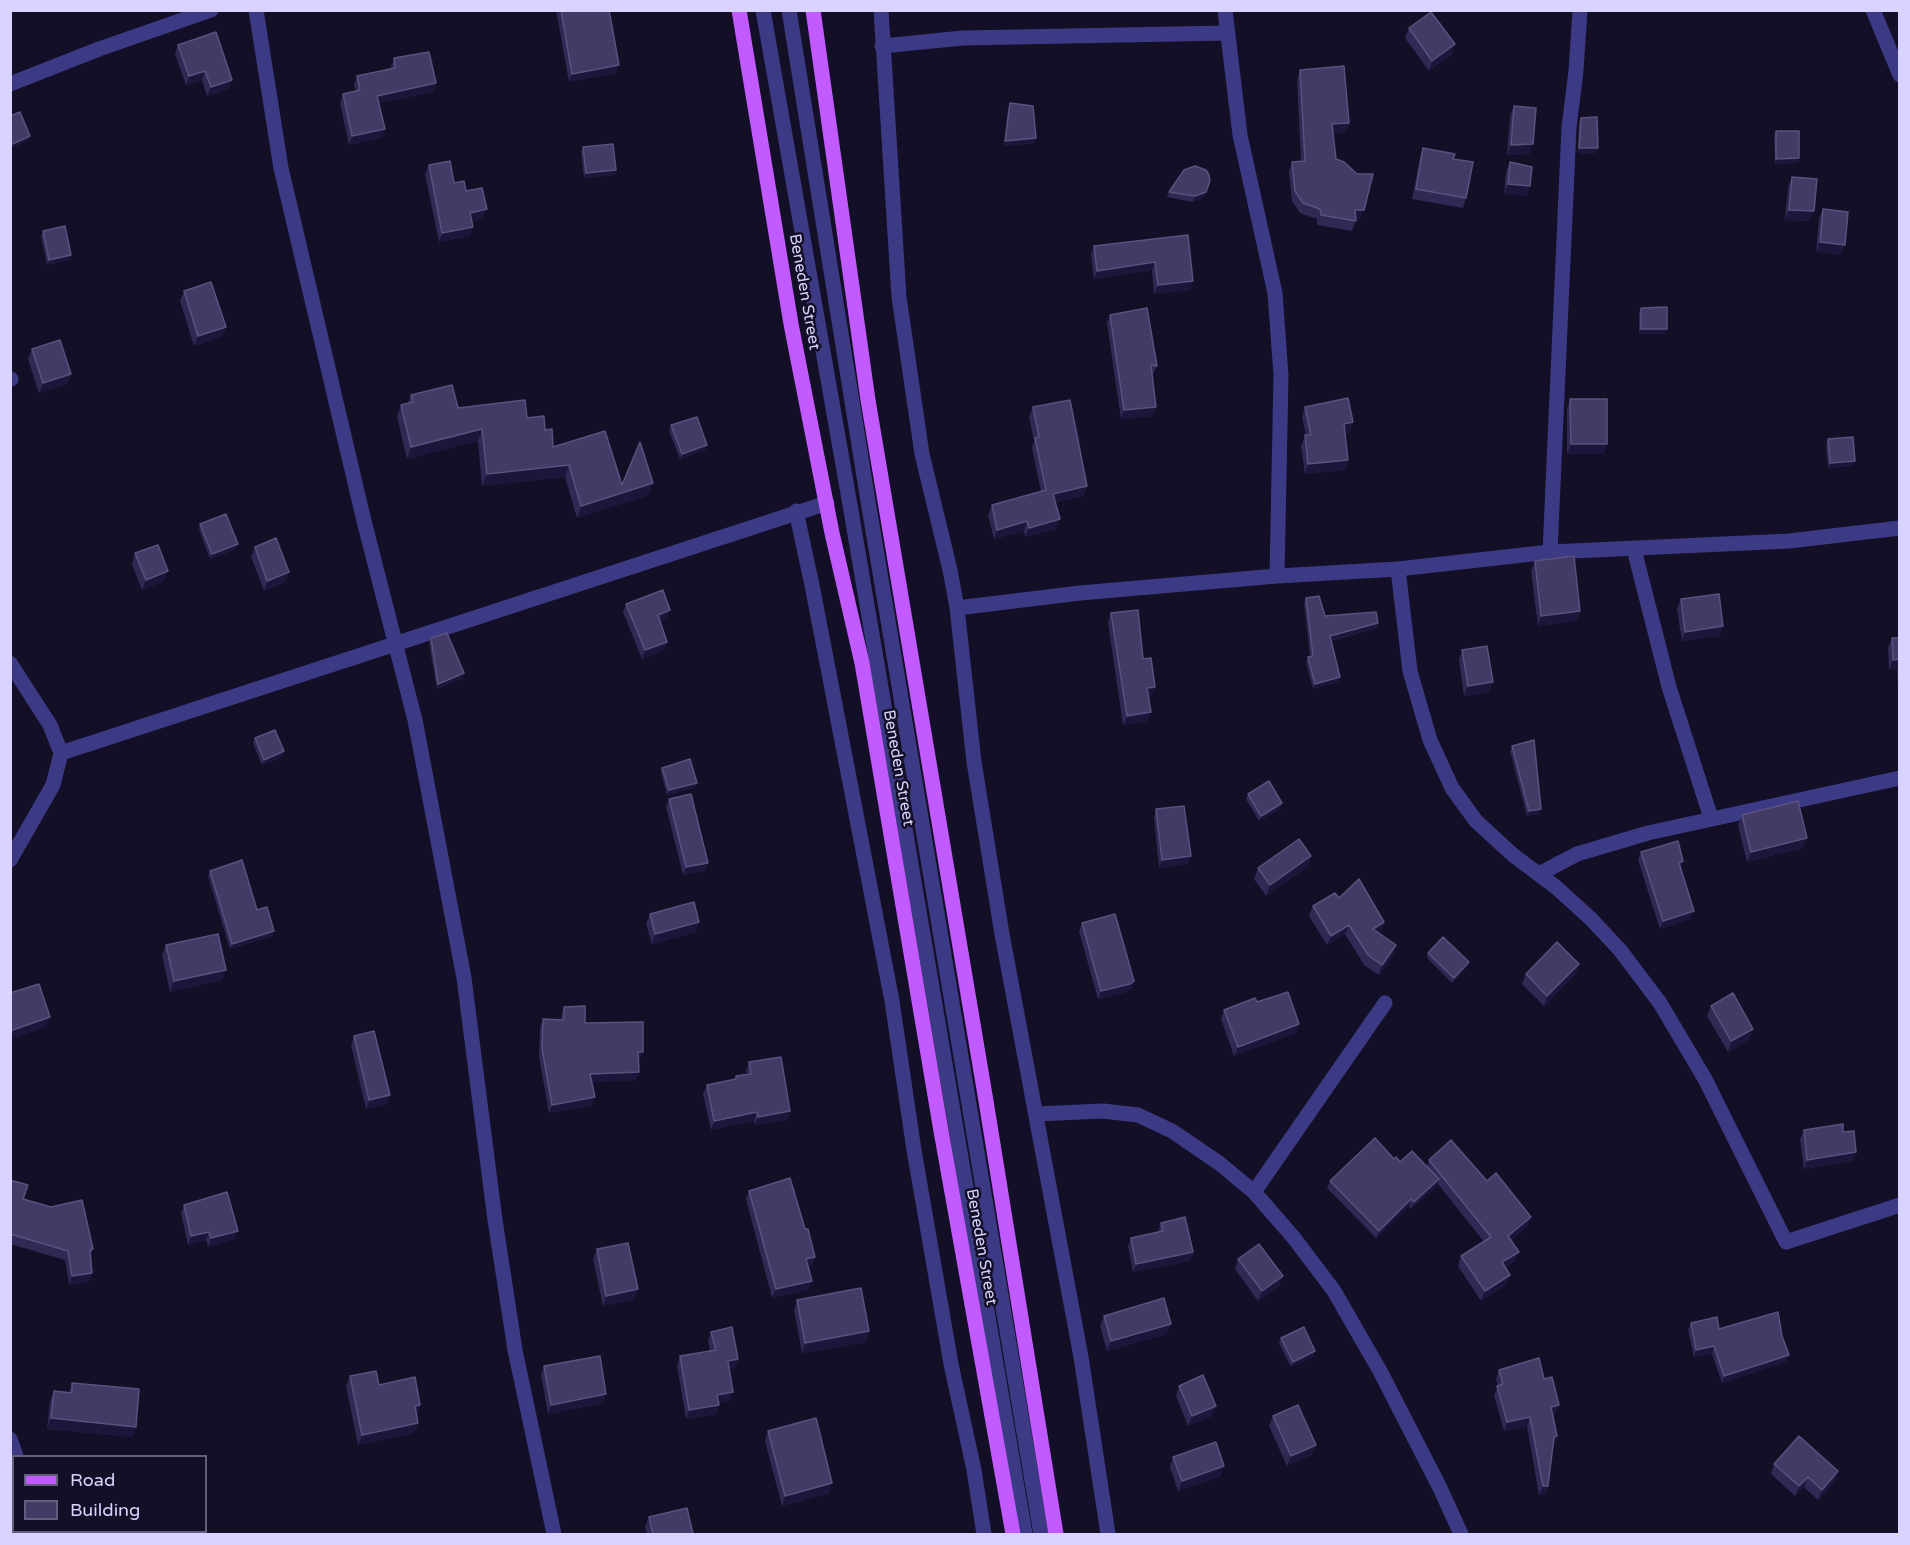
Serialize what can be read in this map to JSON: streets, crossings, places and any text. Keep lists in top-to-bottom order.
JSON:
{
  "streets": {
    "main road": ["Beneden Street"]
  },
  "legend": ["Road", "Building"]
}
